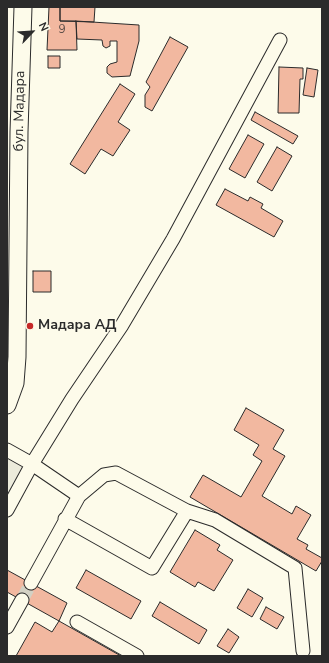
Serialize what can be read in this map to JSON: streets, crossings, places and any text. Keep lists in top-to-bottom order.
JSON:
{
  "streets": {
    "main road": ["бул. Мадара"]
  },
  "places": ["Мадара АД"],
  "house_numbers": ["9"],
  "north": "top right"
}
